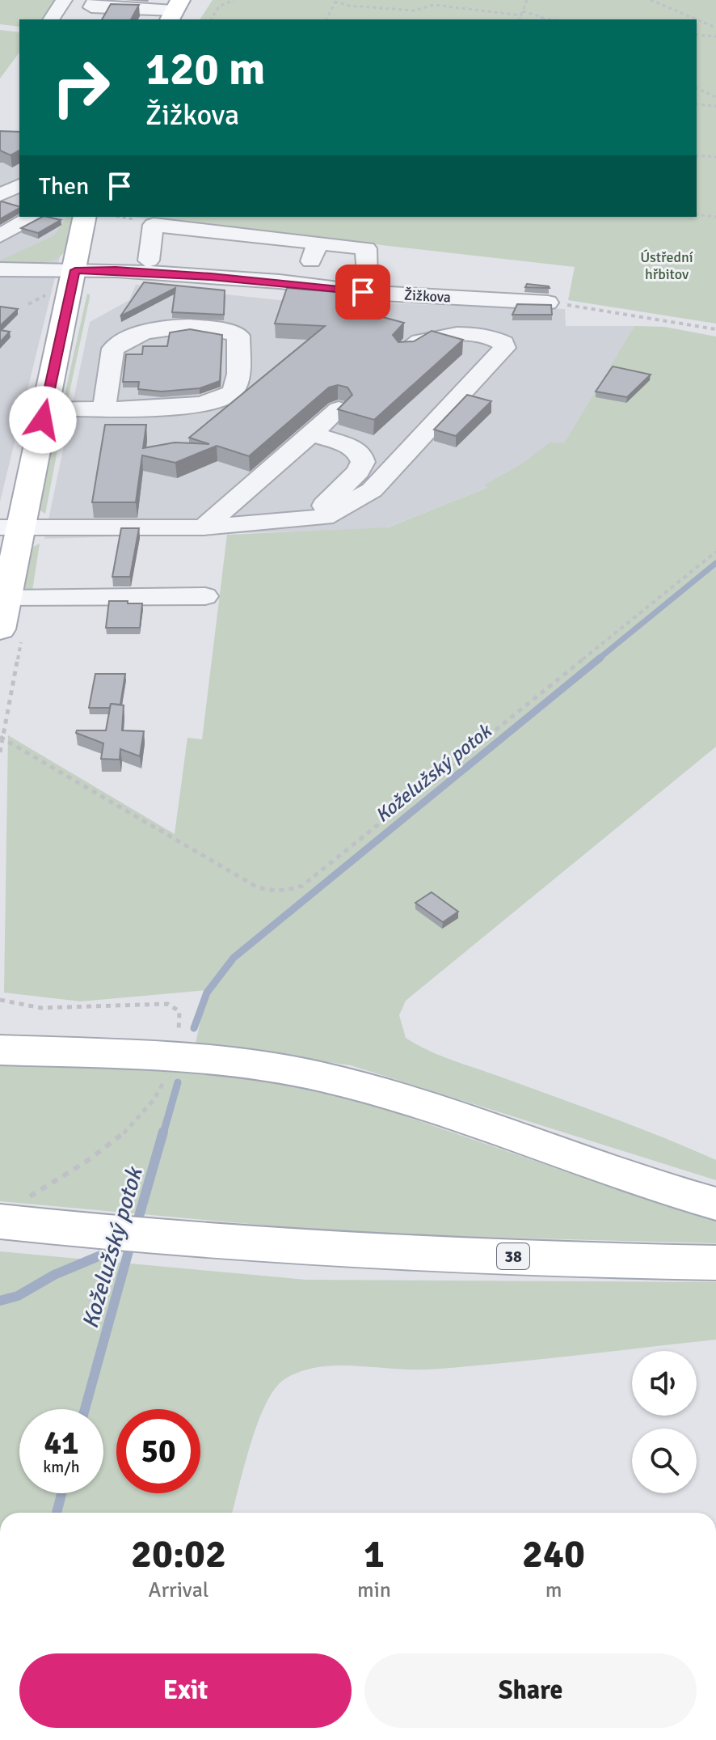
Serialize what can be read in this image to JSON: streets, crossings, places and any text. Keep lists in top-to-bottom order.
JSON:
{
  "streets": {
    "main road": ["38"],
    "street": ["Žižkova"]
  },
  "water": ["Koželužský potok"],
  "parks": ["Ústřední hřbitov"],
  "page": {
    "turn": ["120 m", "Žižkova"],
    "then": "Then",
    "speed": "41 km/h",
    "limit": "50",
    "eta": [
      "20:02",
      "Arrival",
      "1",
      "min",
      "240",
      "m"
    ],
    "buttons": ["Exit", "Share"]
  }
}
